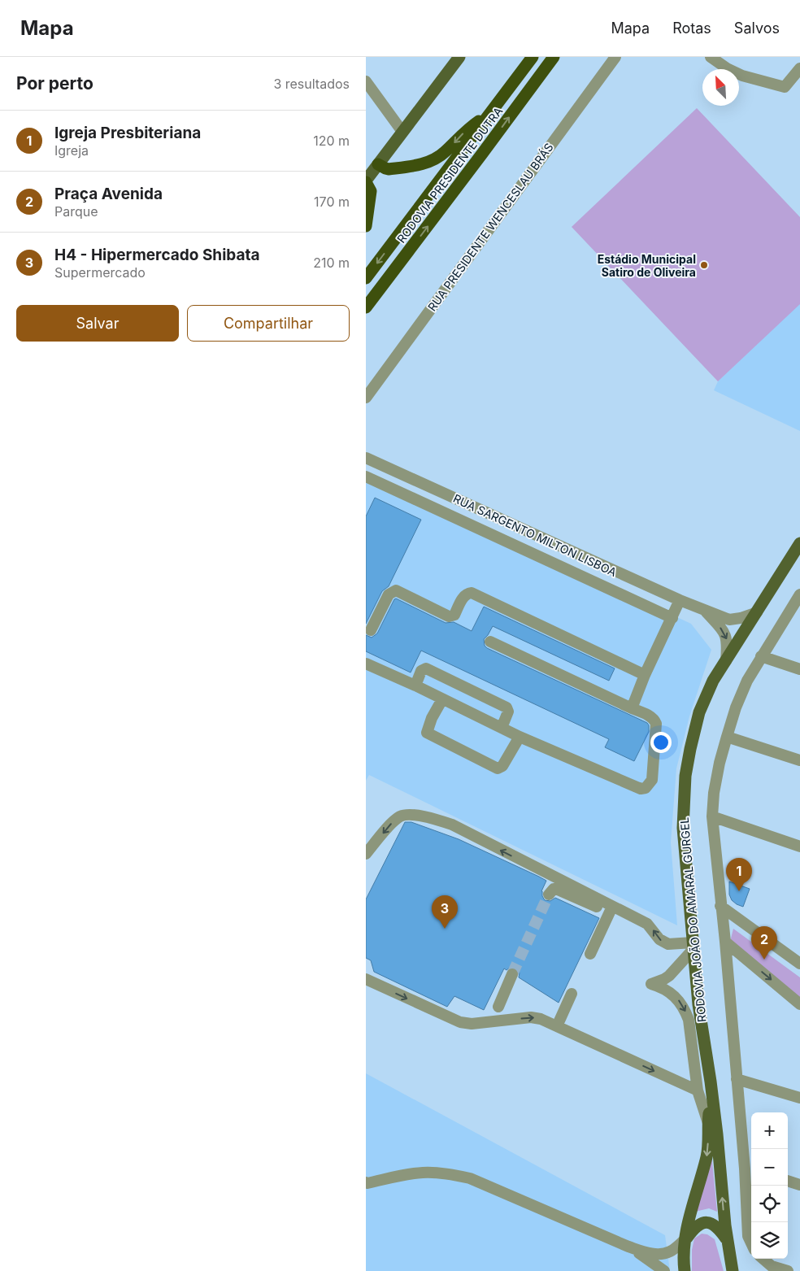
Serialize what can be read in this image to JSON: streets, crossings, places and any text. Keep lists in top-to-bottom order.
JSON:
{
  "streets": {
    "highway": ["RODOVIA PRESIDENTE DUTRA"],
    "main road": ["RODOVIA JOÃO DO AMARAL GURGEL"],
    "street": ["RUA PRESIDENTE WENCESLAU BRÁS", "RUA SARGENTO MILTON LISBOA"]
  },
  "crossings": [
    ["RUA SARGENTO MILTON LISBOA", "RODOVIA JOÃO DO AMARAL GURGEL"]
  ],
  "places": ["Estádio Municipal Satiro de Oliveira"],
  "north": "top left",
  "page": {
    "header": "Mapa",
    "nav": ["Mapa", "Rotas", "Salvos"],
    "heading": ["Por perto", "3 resultados"],
    "list": [
      {
        "mark": "1",
        "name": "Igreja Presbiteriana",
        "note": "Igreja",
        "value": "120 m"
      },
      {
        "mark": "2",
        "name": "Praça Avenida",
        "note": "Parque",
        "value": "170 m"
      },
      {
        "mark": "3",
        "name": "H4 - Hipermercado Shibata",
        "note": "Supermercado",
        "value": "210 m"
      }
    ],
    "buttons": ["Salvar", "Compartilhar"],
    "pins": ["1", "3", "2"],
    "map_buttons": ["+", "−"]
  }
}
